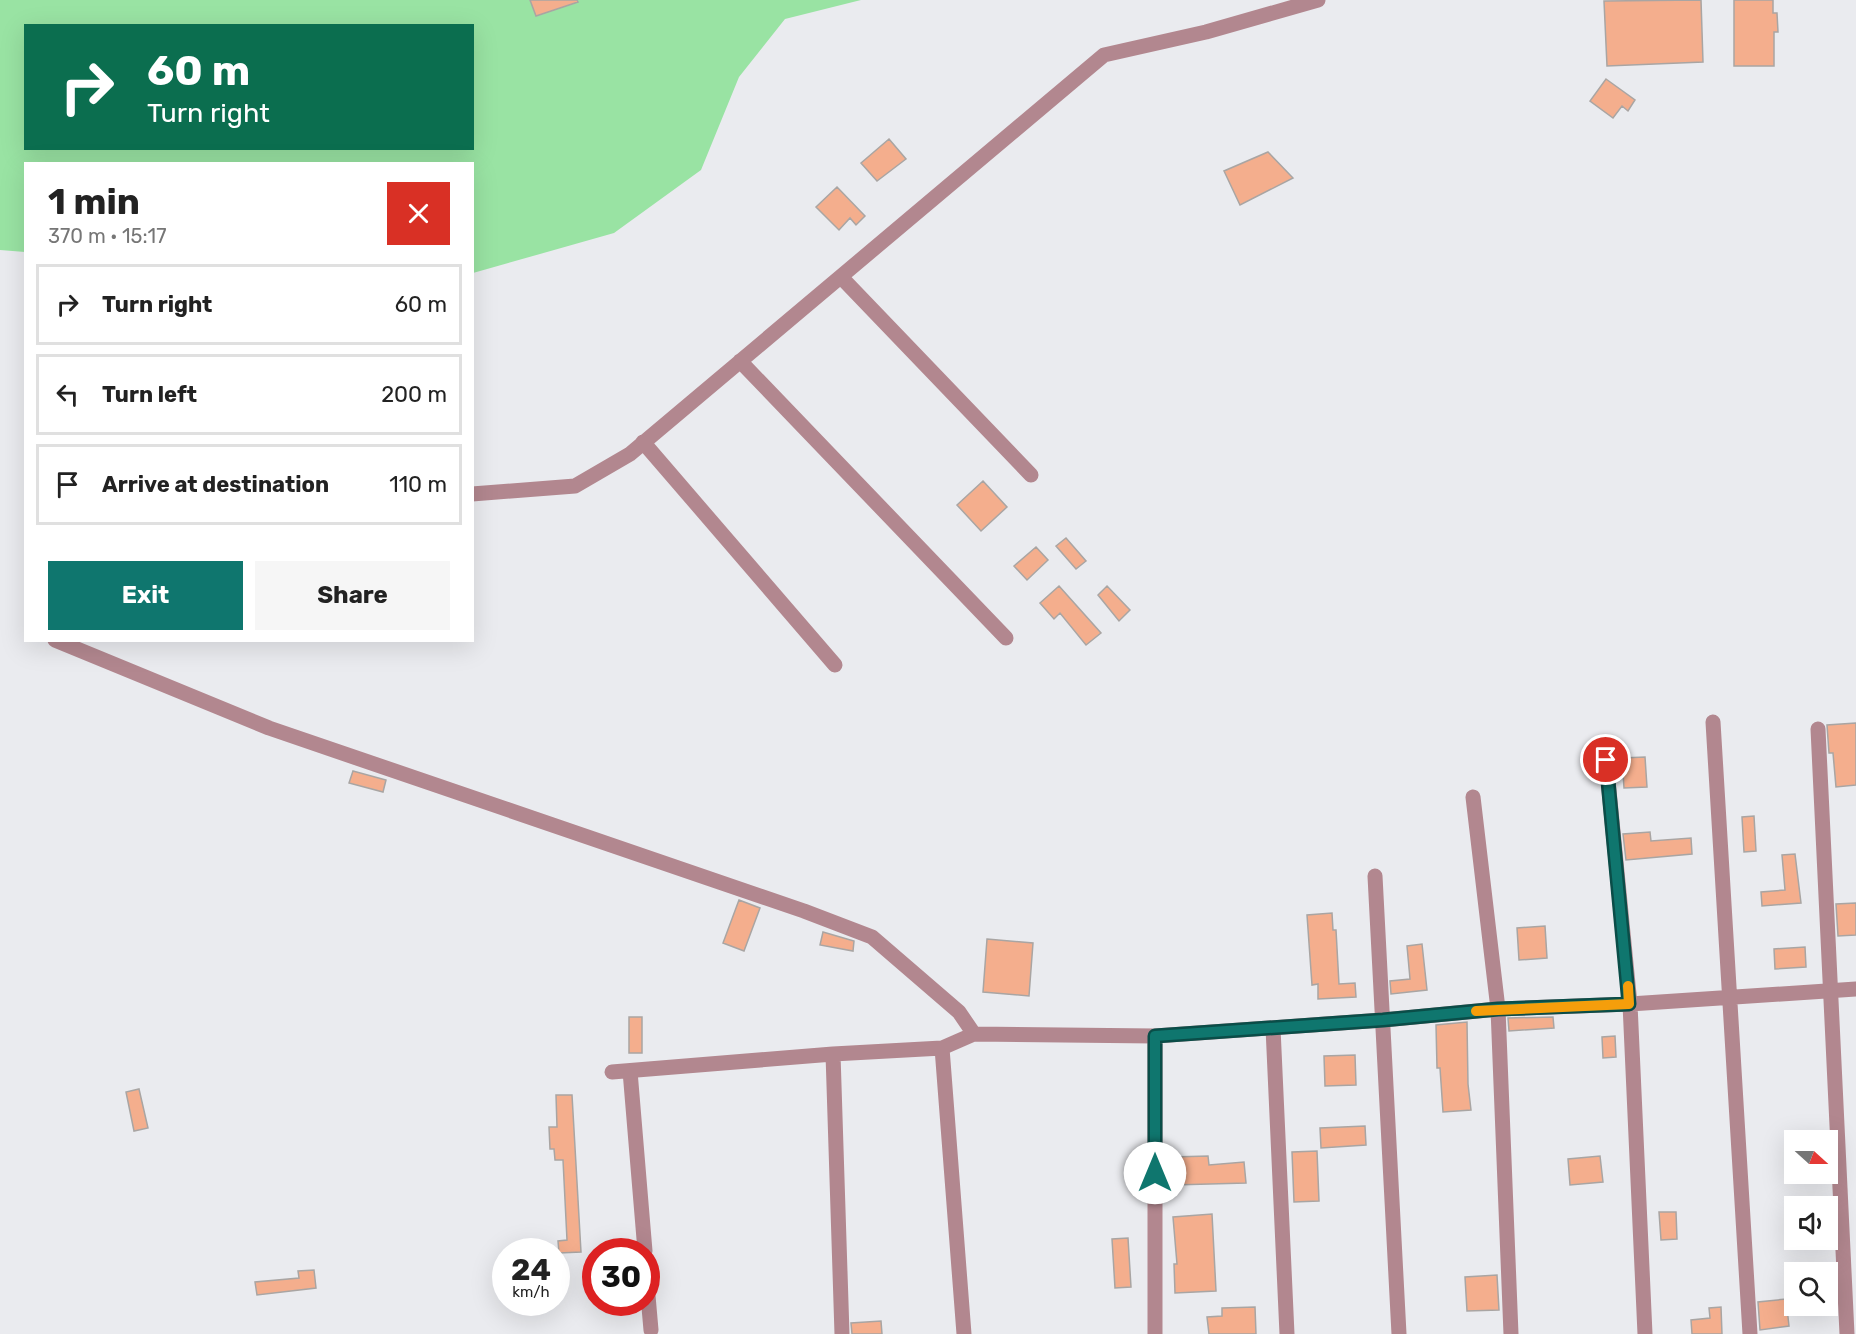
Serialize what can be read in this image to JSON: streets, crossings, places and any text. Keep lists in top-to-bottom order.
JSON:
{
  "north": "right",
  "page": {
    "turn": ["60 m", "Turn right"],
    "heading": ["1 min", "370 m · 15:17"],
    "list": [
      {
        "name": "Turn right",
        "value": "60 m"
      },
      {
        "name": "Turn left",
        "value": "200 m"
      },
      {
        "name": "Arrive at destination",
        "value": "110 m"
      }
    ],
    "buttons": ["Exit", "Share"],
    "speed": "24 km/h",
    "limit": "30"
  }
}
